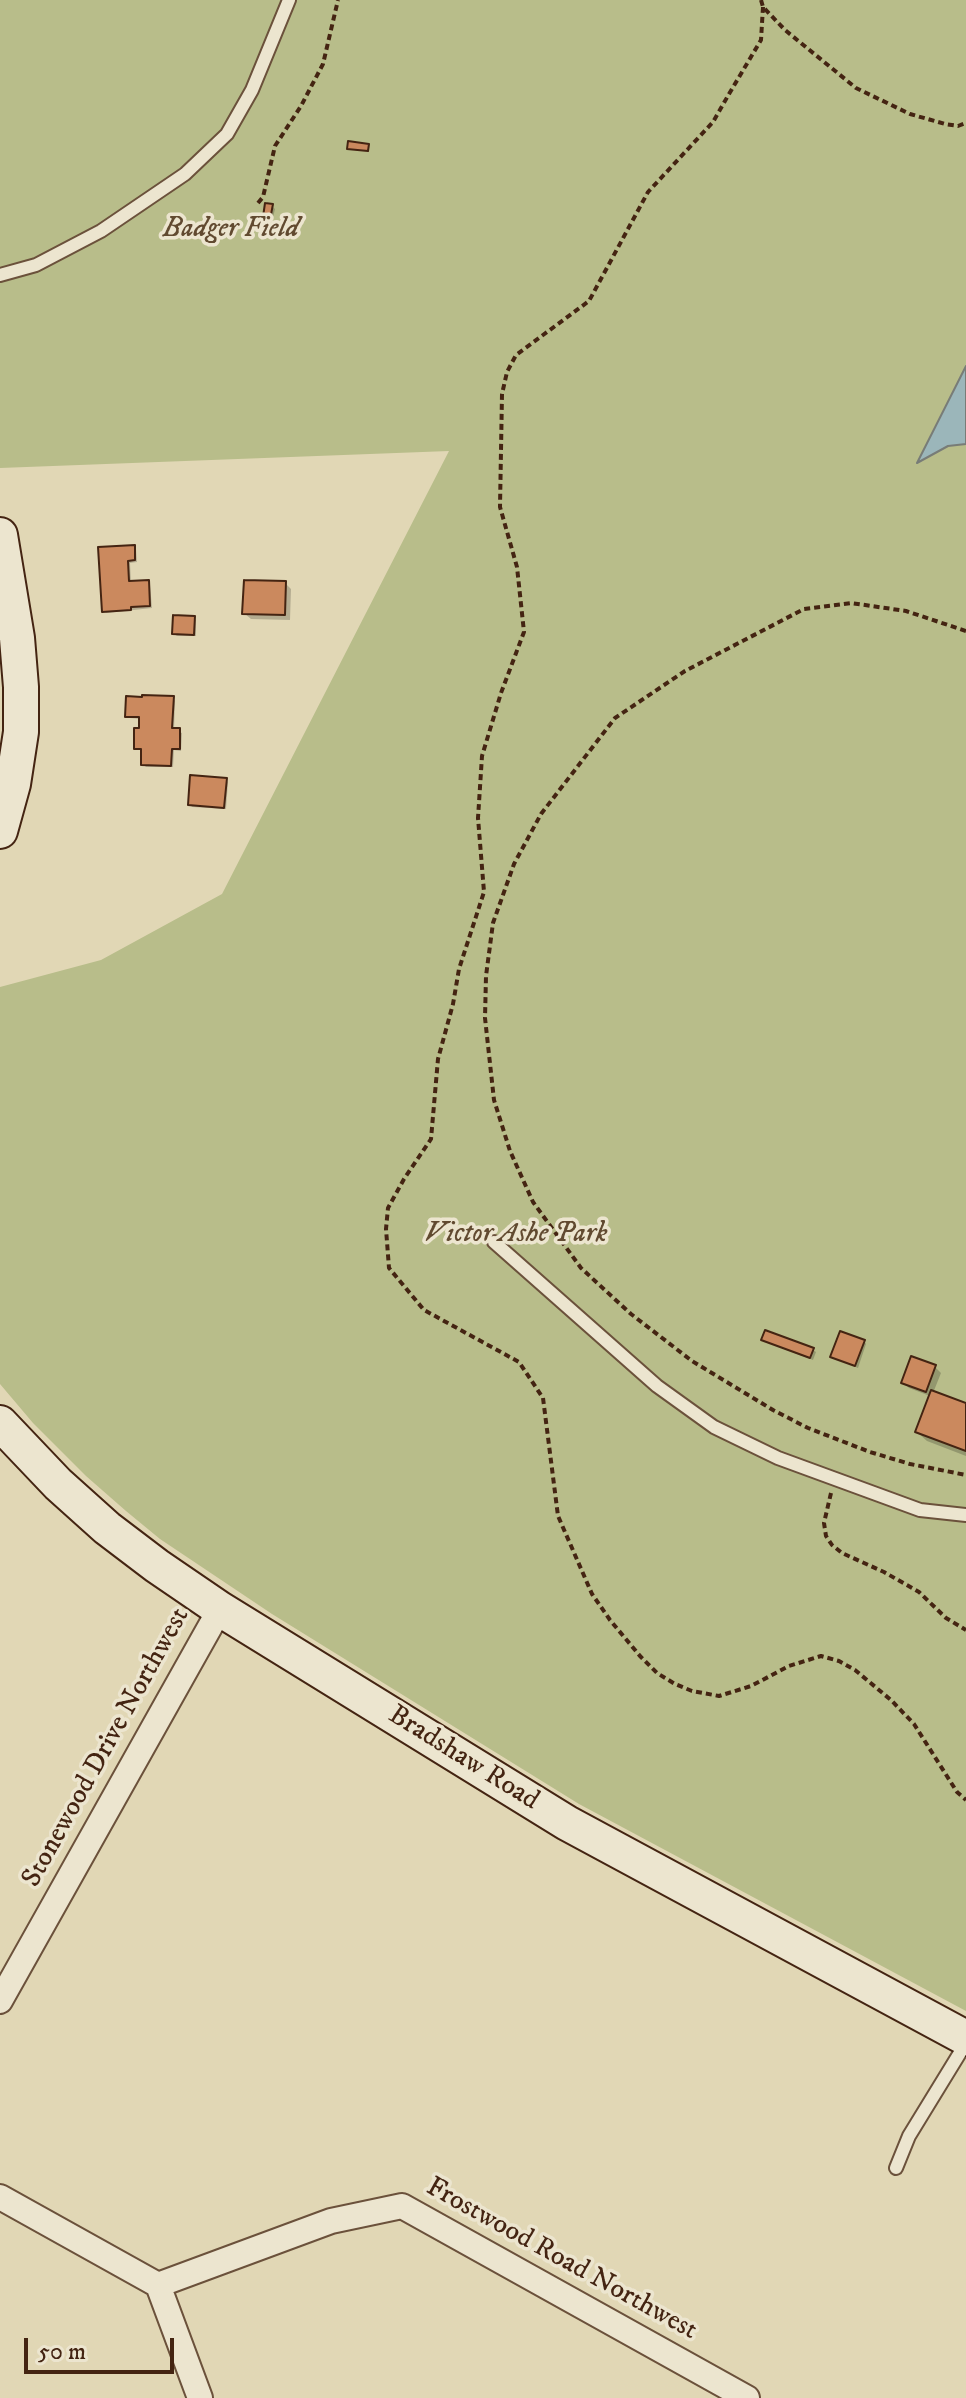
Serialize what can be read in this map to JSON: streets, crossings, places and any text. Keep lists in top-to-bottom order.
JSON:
{
  "streets": {
    "street": ["Stonewood Drive Northwest", "Bradshaw Road", "Frostwood Road Northwest"]
  },
  "crossings": [
    ["Stonewood Drive Northwest", "Bradshaw Road"]
  ],
  "parks": ["Badger Field", "Victor Ashe Park"],
  "scale_bar": "50 m"
}
